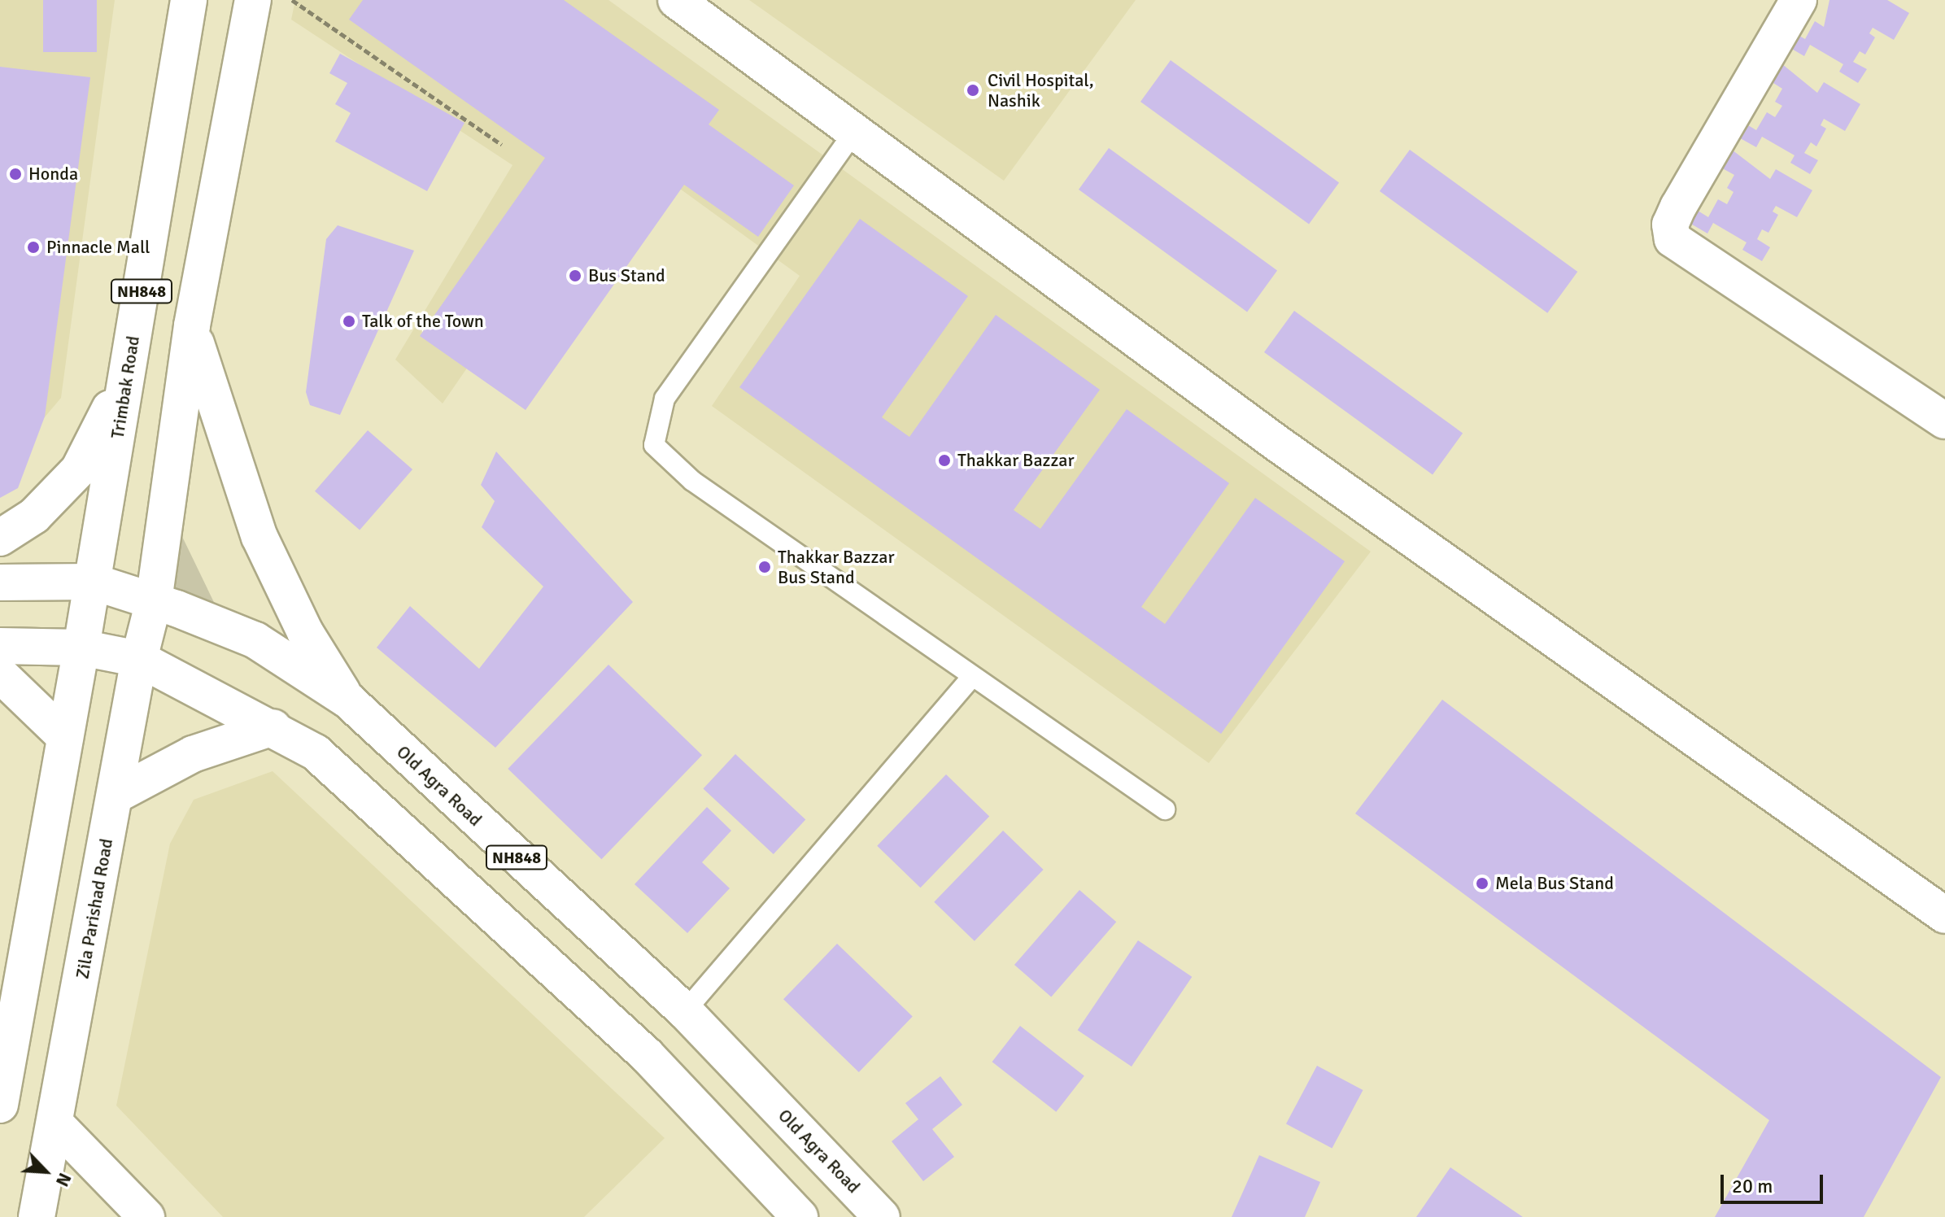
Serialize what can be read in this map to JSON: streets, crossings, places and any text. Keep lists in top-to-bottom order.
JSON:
{
  "streets": {
    "main road": [
      "NH848",
      "Trimbak Road",
      "Old Agra Road",
      "Zila Parishad Road"
    ]
  },
  "crossings": [
    ["NH848", "Zila Parishad Road"],
    ["Trimbak Road", "Old Agra Road"],
    ["Old Agra Road", "Zila Parishad Road"]
  ],
  "places": [
    "Civil Hospital, Nashik",
    "Honda",
    "Pinnacle Mall",
    "Bus Stand",
    "Talk of the Town",
    "Thakkar Bazzar",
    "Thakkar Bazzar Bus Stand",
    "Mela Bus Stand"
  ],
  "scale_bar": "20 m",
  "north": "bottom right"
}
